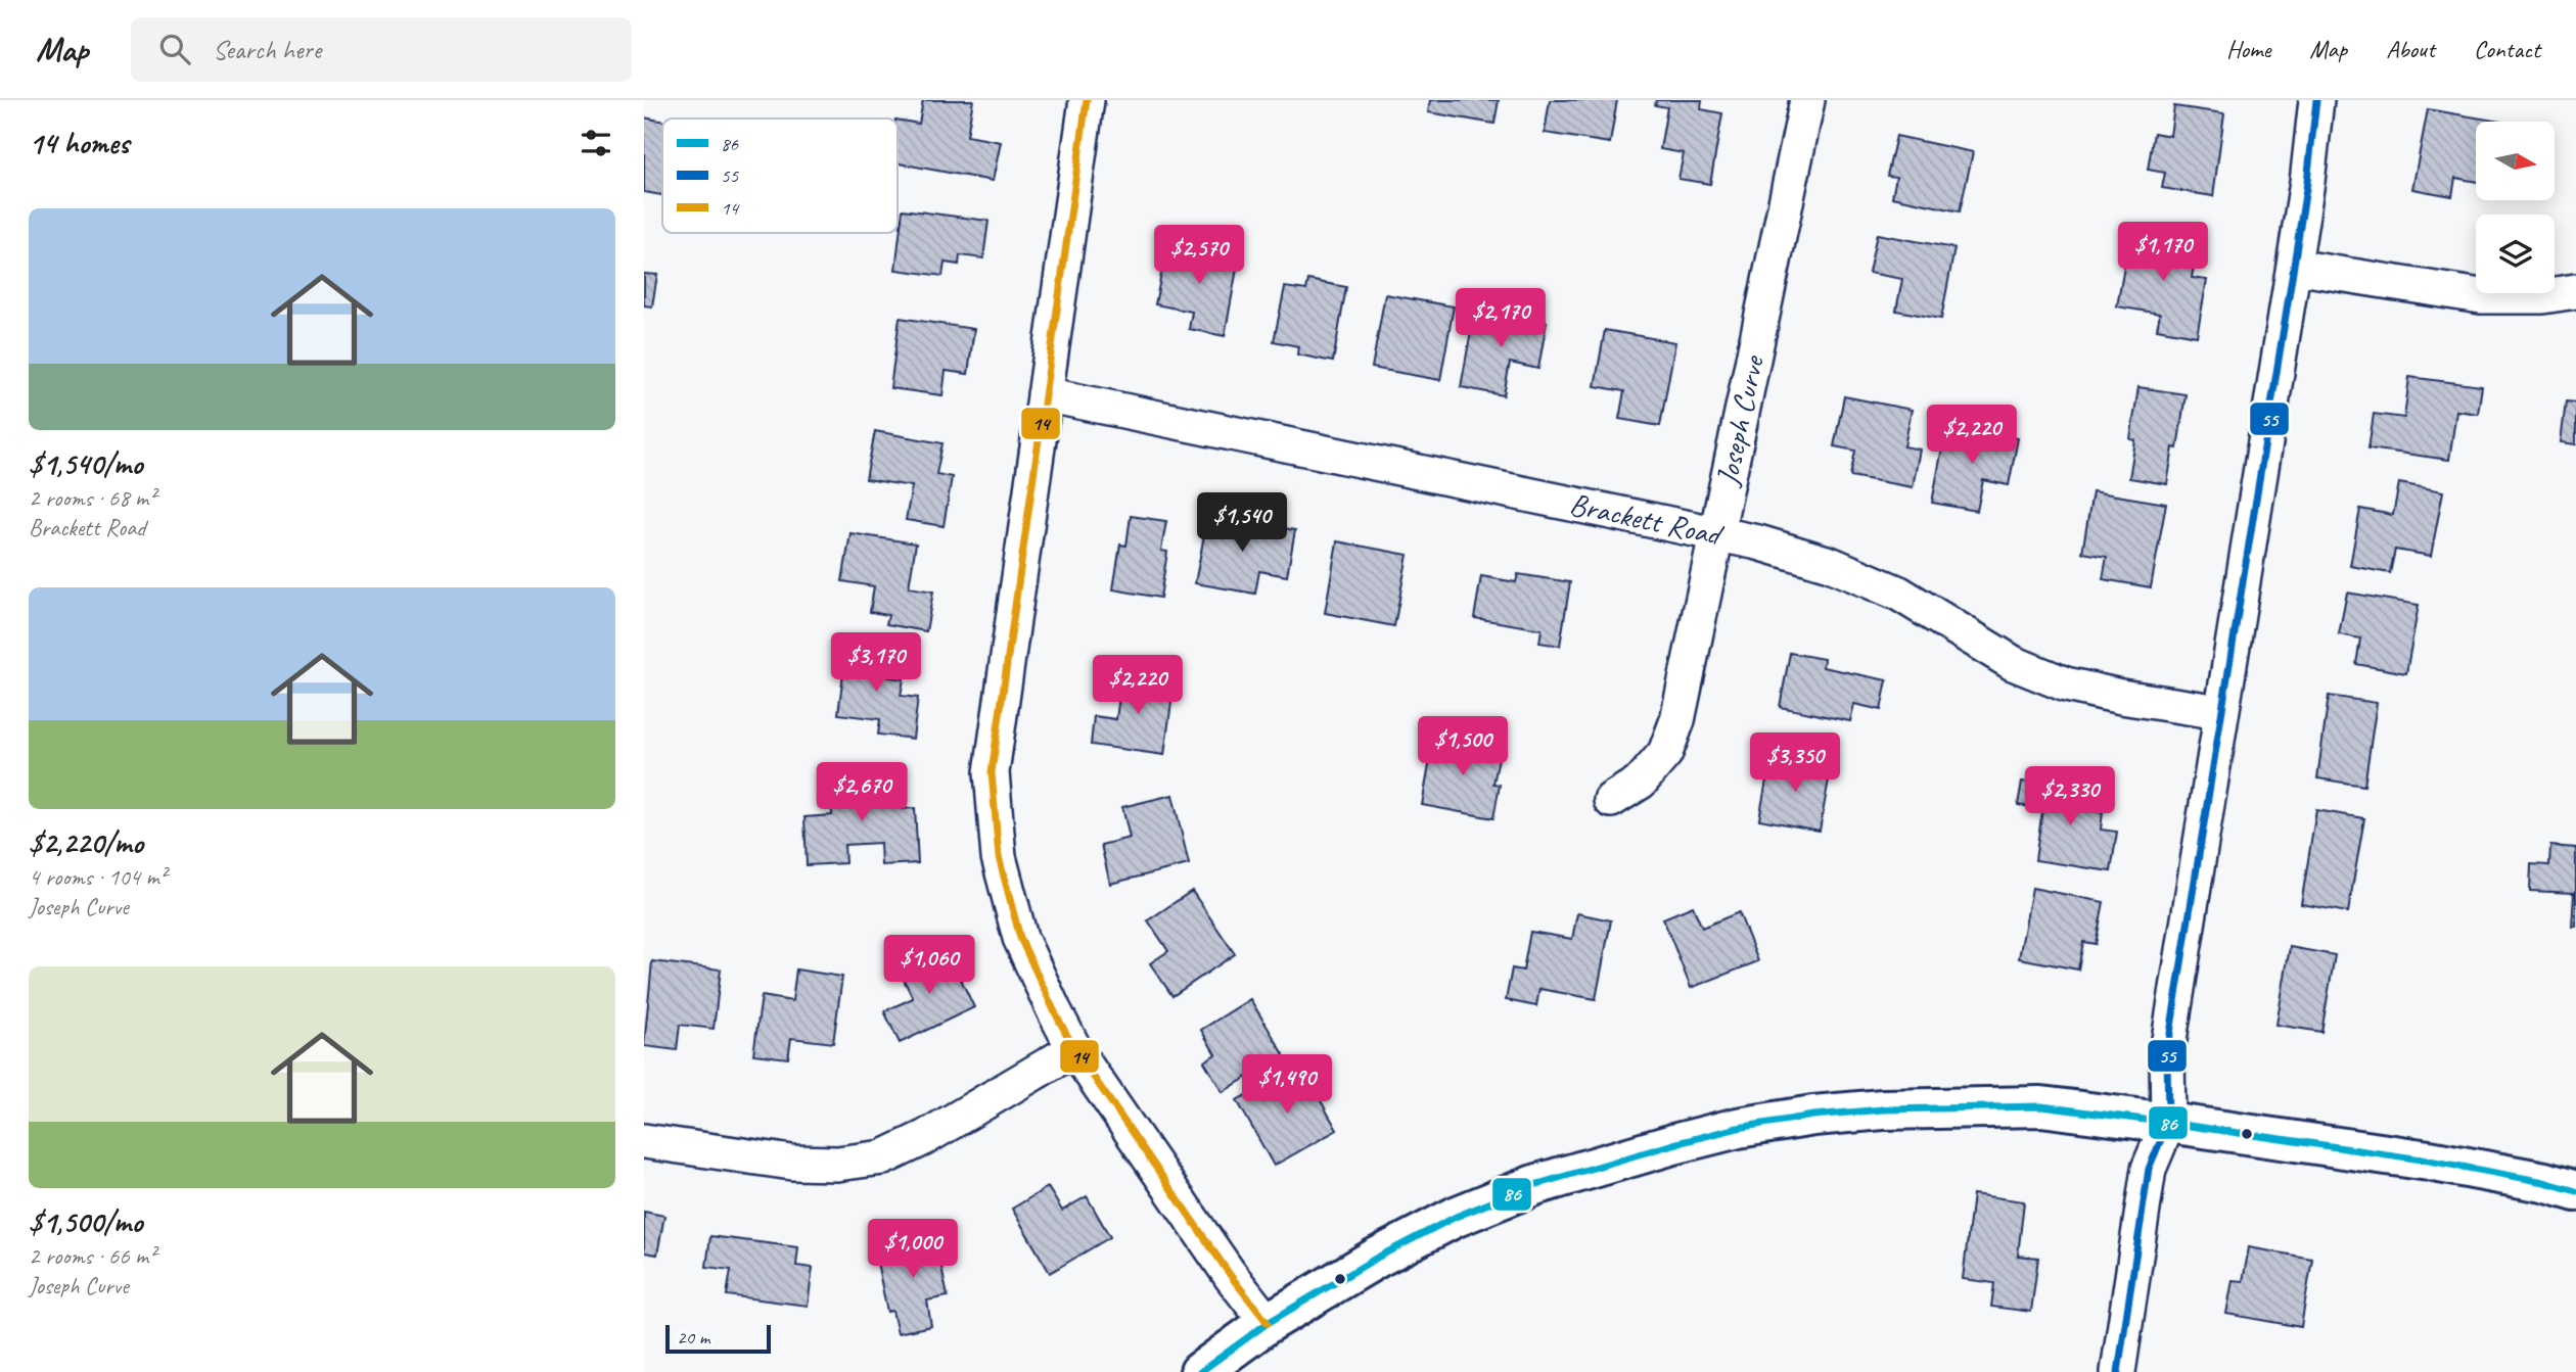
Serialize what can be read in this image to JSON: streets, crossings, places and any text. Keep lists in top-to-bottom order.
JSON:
{
  "streets": {
    "street": ["Joseph Curve", "Brackett Road"]
  },
  "crossings": [
    ["Joseph Curve", "Brackett Road"]
  ],
  "lines": ["transit line 55", "transit line 14", "transit line 86"],
  "legend": ["86", "55", "14"],
  "scale_bar": "20 m",
  "north": "right",
  "page": {
    "header": "Map",
    "search": "Search here",
    "nav": [
      "Home",
      "Map",
      "About",
      "Contact"
    ],
    "heading": "14 homes",
    "list": [
      {
        "name": "$1,540/mo",
        "note": "2 rooms · 68 m² · Brackett Road"
      },
      {
        "name": "$2,220/mo",
        "note": "4 rooms · 104 m² · Joseph Curve"
      },
      {
        "name": "$1,500/mo",
        "note": "2 rooms · 66 m² · Joseph Curve"
      }
    ],
    "price": [
      "$1,170",
      "$2,570",
      "$2,170",
      "$2,220",
      "$1,540",
      "$3,170",
      "$2,220",
      "$1,500",
      "$3,350",
      "$2,670",
      "$2,330",
      "$1,060",
      "$1,490",
      "$1,000"
    ],
    "scale": "20 m"
  }
}
